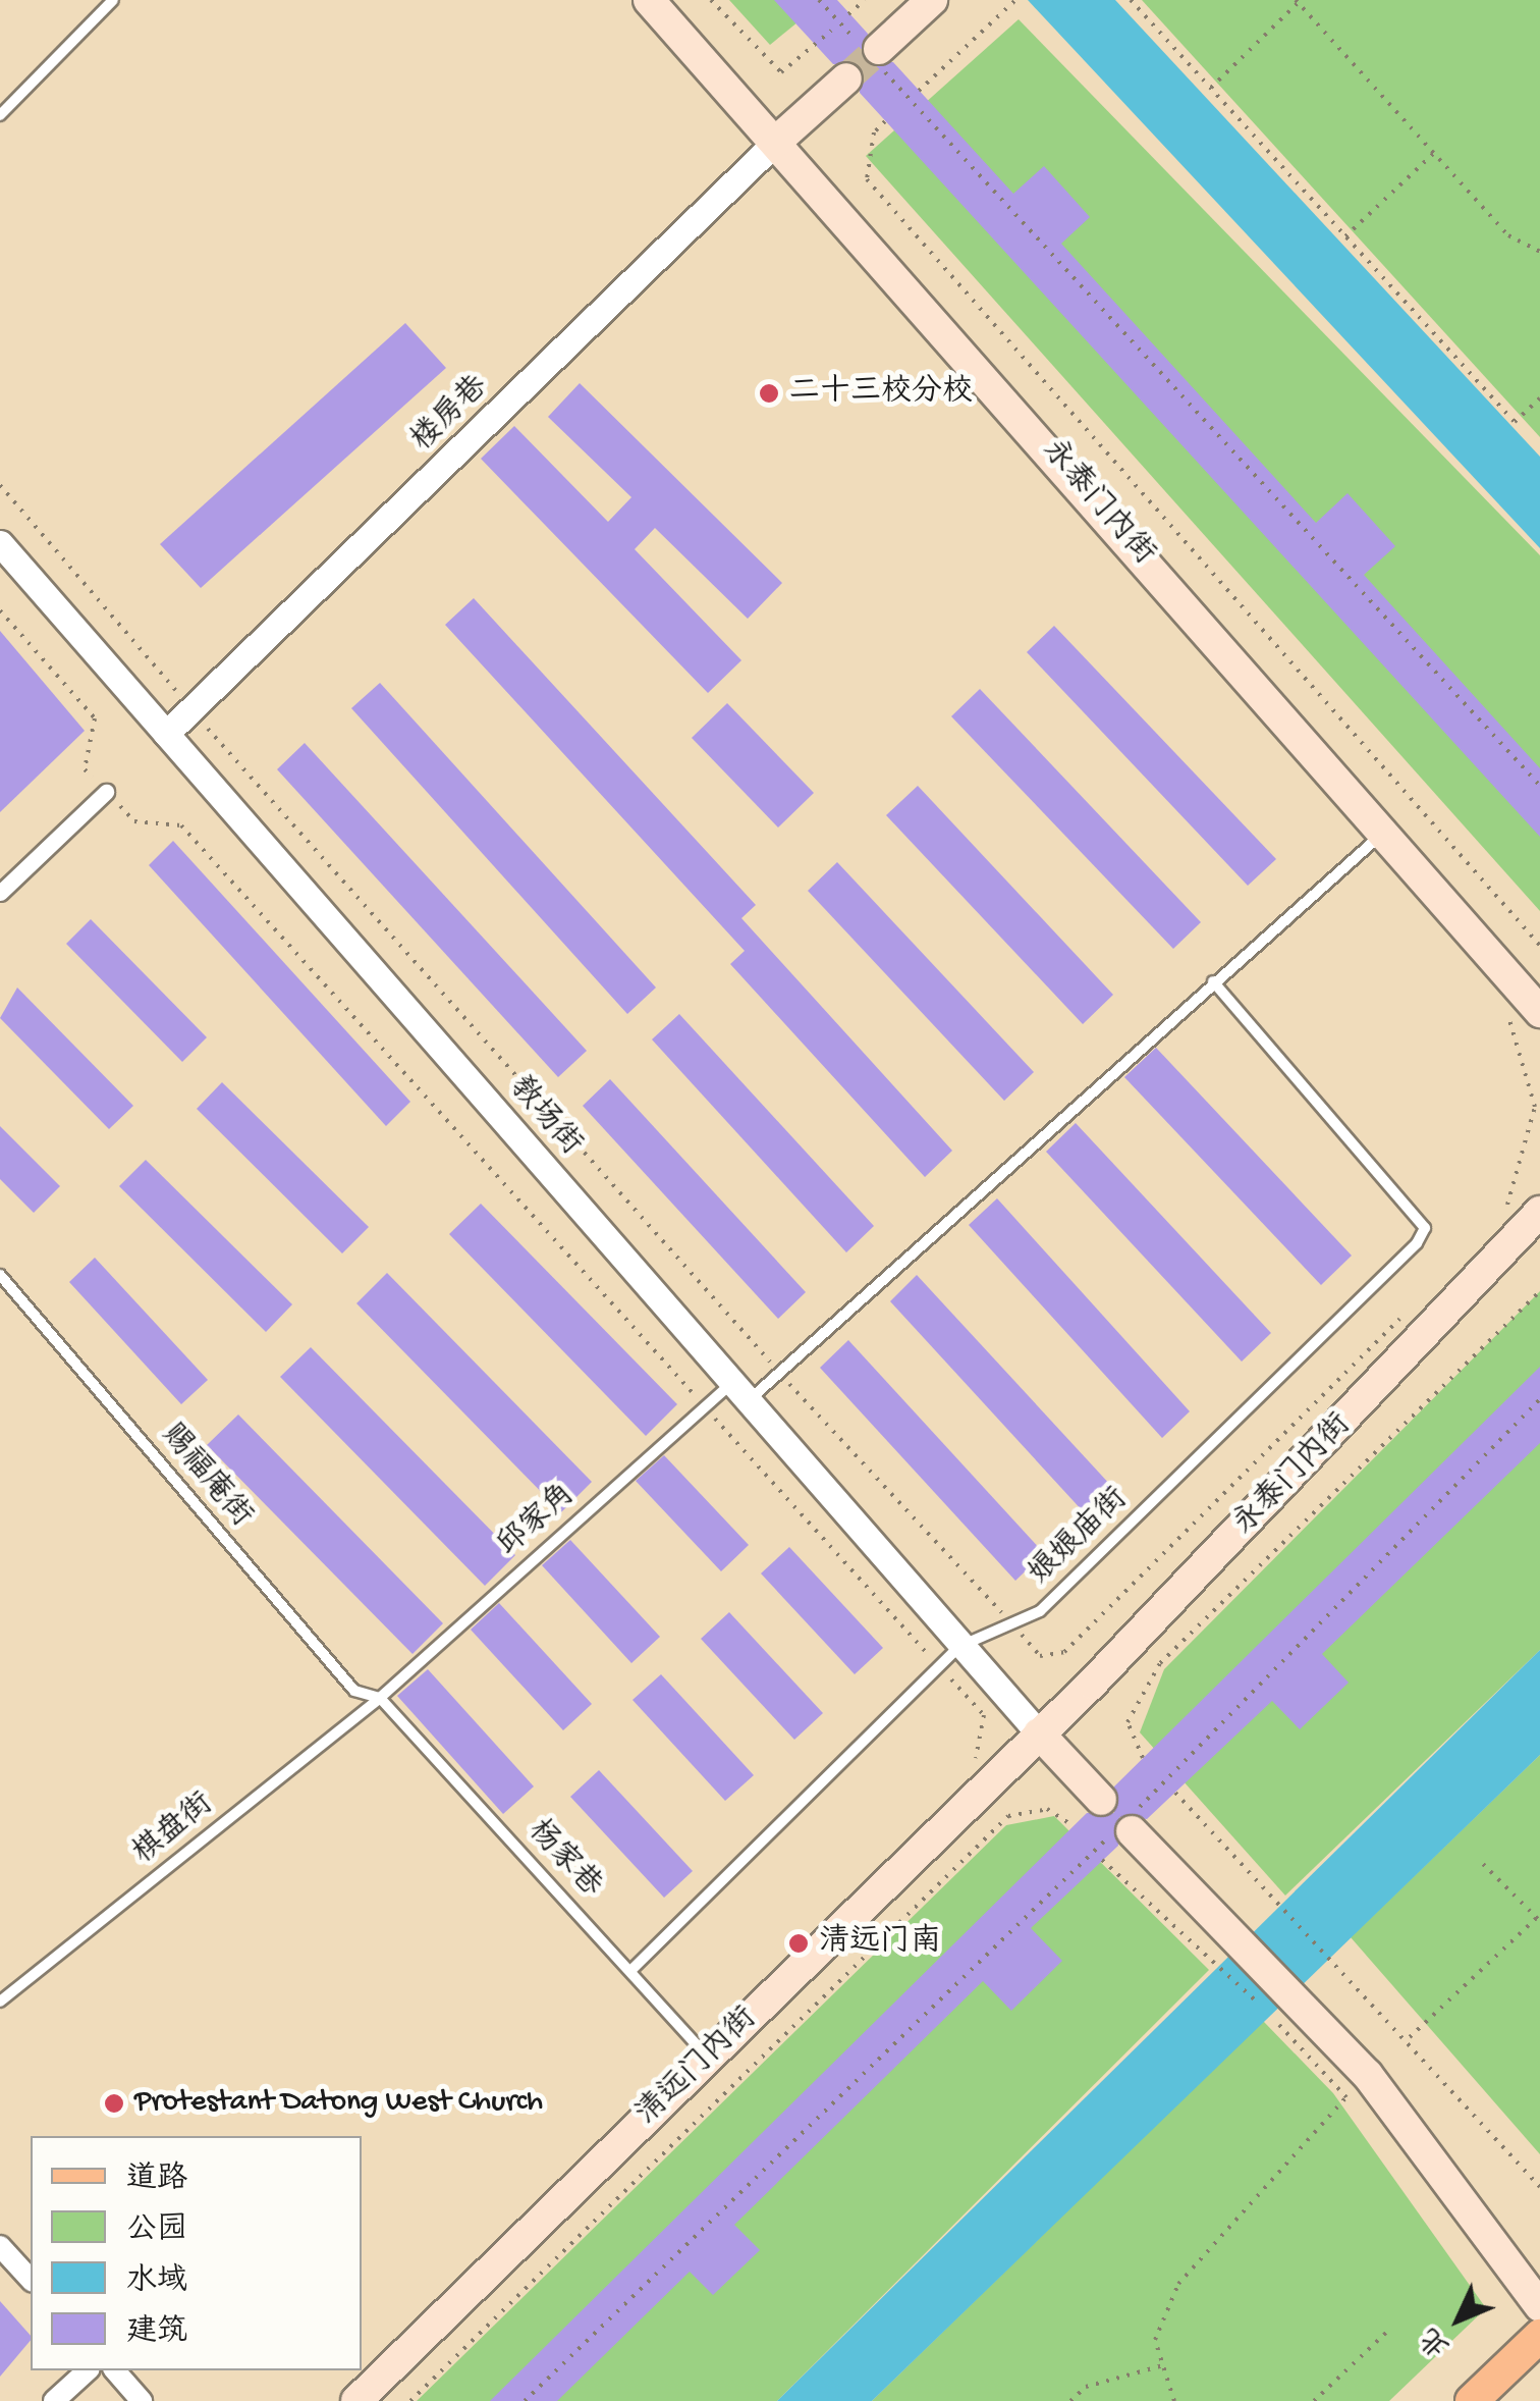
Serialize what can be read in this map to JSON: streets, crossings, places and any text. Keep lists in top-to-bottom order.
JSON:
{
  "streets": {
    "main road": ["永泰门内街", "清远门内街"],
    "street": ["楼房巷", "教场街"],
    "lane": [
      "赐福庵街",
      "邱家角",
      "娘娘庙街",
      "棋盘街",
      "杨家巷"
    ]
  },
  "crossings": [
    ["楼房巷", "永泰门内街"],
    ["楼房巷", "教场街"],
    ["永泰门内街", "教场街"],
    ["永泰门内街", "邱家角"],
    ["永泰门内街", "清远门内街"],
    ["教场街", "邱家角"],
    ["教场街", "娘娘庙街"],
    ["教场街", "清远门内街"],
    ["赐福庵街", "邱家角"],
    ["赐福庵街", "棋盘街"],
    ["赐福庵街", "杨家巷"],
    ["邱家角", "娘娘庙街"],
    ["邱家角", "棋盘街"],
    ["邱家角", "杨家巷"],
    ["娘娘庙街", "杨家巷"],
    ["棋盘街", "杨家巷"],
    ["杨家巷", "清远门内街"]
  ],
  "places": ["二十三校分校", "清远门南", "Protestant Datong West Church"],
  "legend": [
    "道路",
    "公园",
    "水域",
    "建筑"
  ],
  "north": "bottom left"
}
